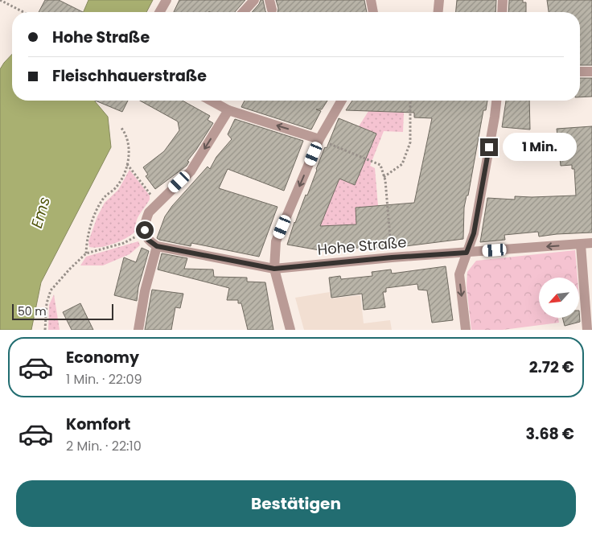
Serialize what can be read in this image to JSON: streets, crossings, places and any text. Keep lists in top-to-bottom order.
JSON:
{
  "streets": {
    "street": ["Hohe Straße"]
  },
  "water": ["Ems"],
  "scale_bar": "50 m",
  "north": "bottom left",
  "page": {
    "banner": ["Hohe Straße", "Fleischhauerstraße"],
    "bubble": "1 Min.",
    "scale": "50 m",
    "list": [
      {
        "name": "Economy",
        "note": "1 Min. · 22:09",
        "value": "2.72 €"
      },
      {
        "name": "Komfort",
        "note": "2 Min. · 22:10",
        "value": "3.68 €"
      }
    ],
    "buttons": "Bestätigen"
  }
}
